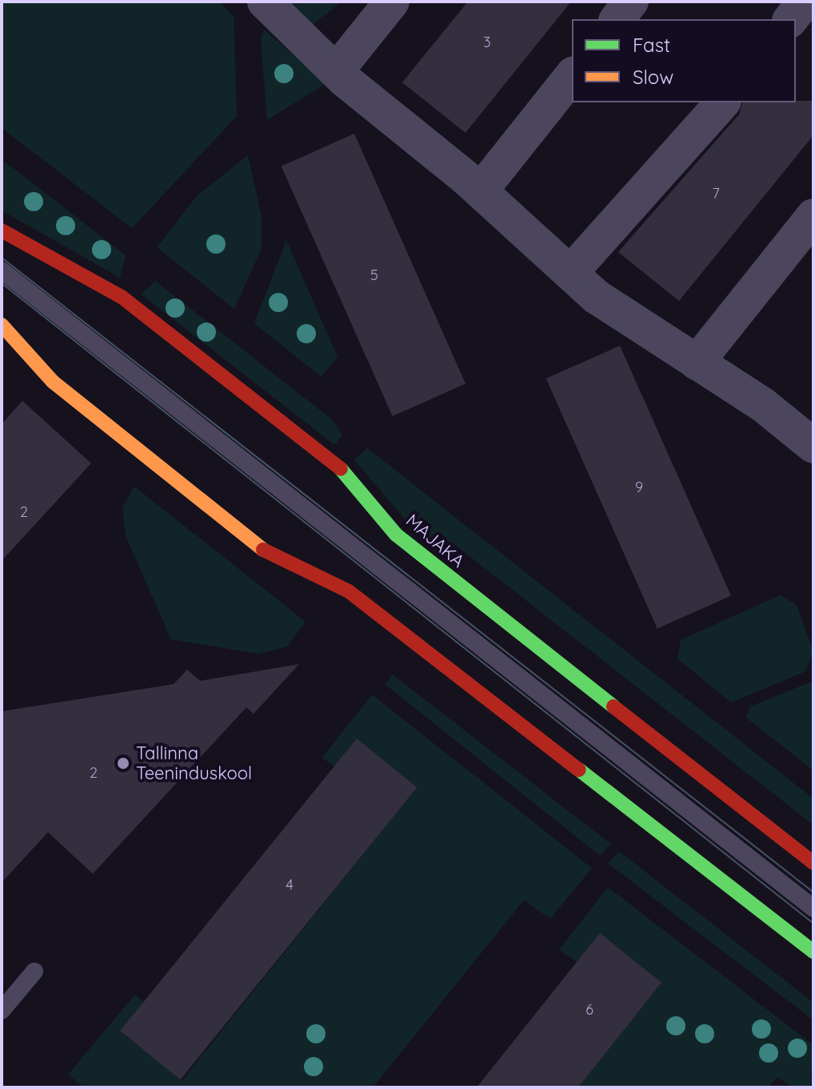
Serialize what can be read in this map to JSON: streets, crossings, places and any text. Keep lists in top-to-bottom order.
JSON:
{
  "streets": {
    "street": ["MAJAKA"]
  },
  "places": ["Tallinna Teeninduskool"],
  "house_numbers": [
    "3",
    "7",
    "5",
    "9",
    "2",
    "2",
    "4",
    "6"
  ],
  "legend": ["Fast", "Slow"]
}
